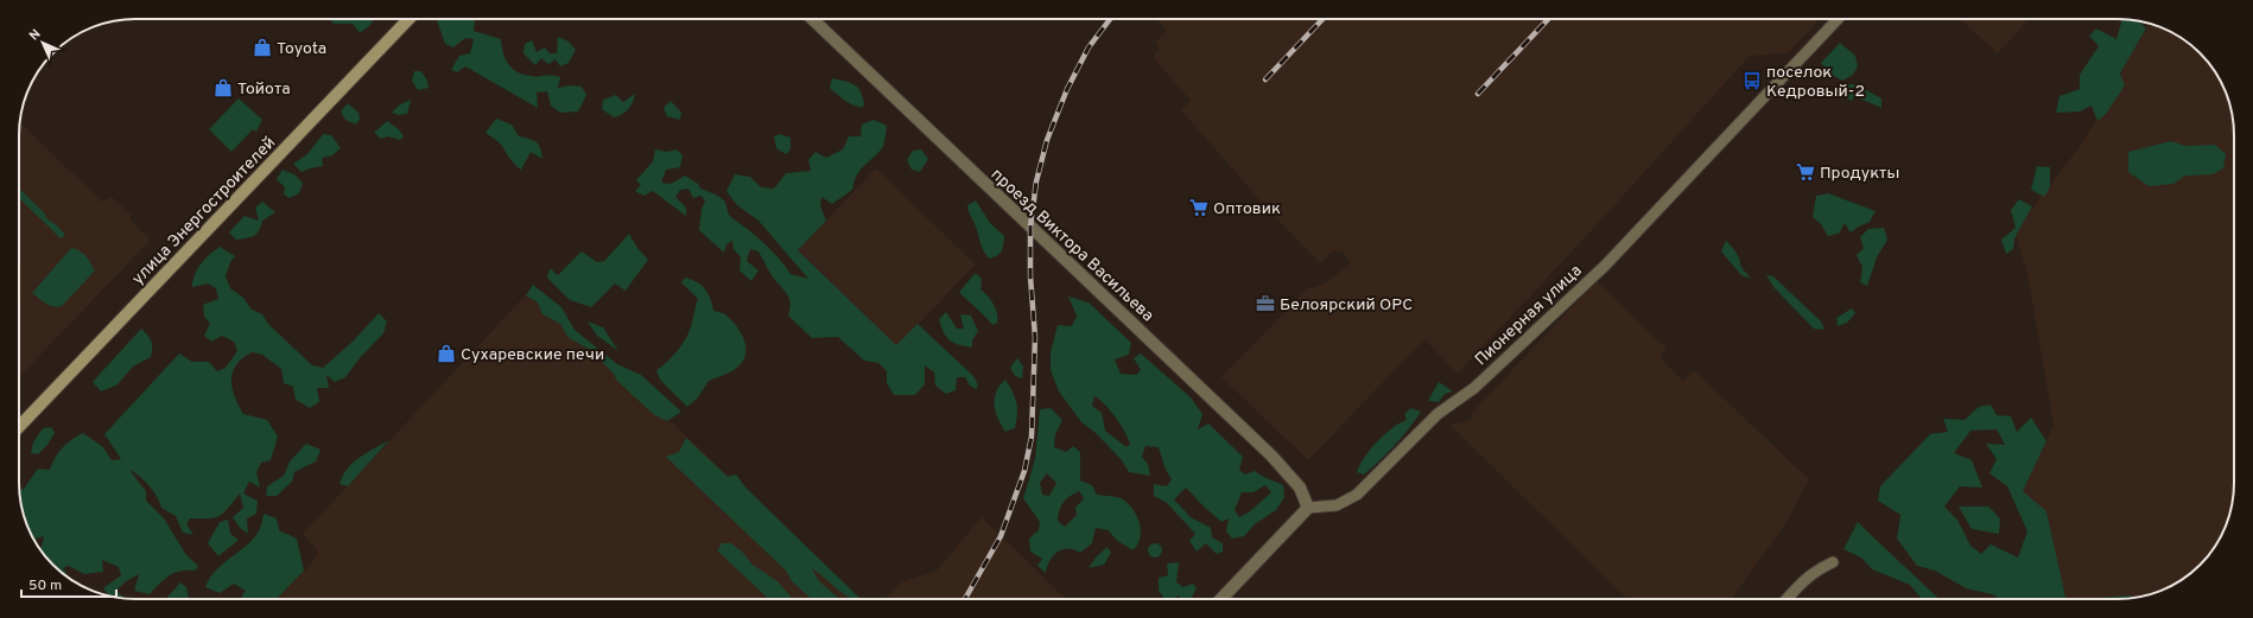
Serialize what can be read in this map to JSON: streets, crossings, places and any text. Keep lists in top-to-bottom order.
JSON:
{
  "streets": {
    "main road": ["улица Энергостроителей"],
    "street": ["проезд Виктора Васильева", "Пионерная улица"]
  },
  "crossings": [
    ["проезд Виктора Васильева", "Пионерная улица"]
  ],
  "places": {
    "shop": ["Toyota", "Тойота", "Сухаревские печи"],
    "bus stop": ["поселок Кедровый-2"],
    "supermarket": ["Продукты", "Оптовик"],
    "office": ["Белоярский ОРС"]
  },
  "scale_bar": "50 m",
  "north": "top left"
}
